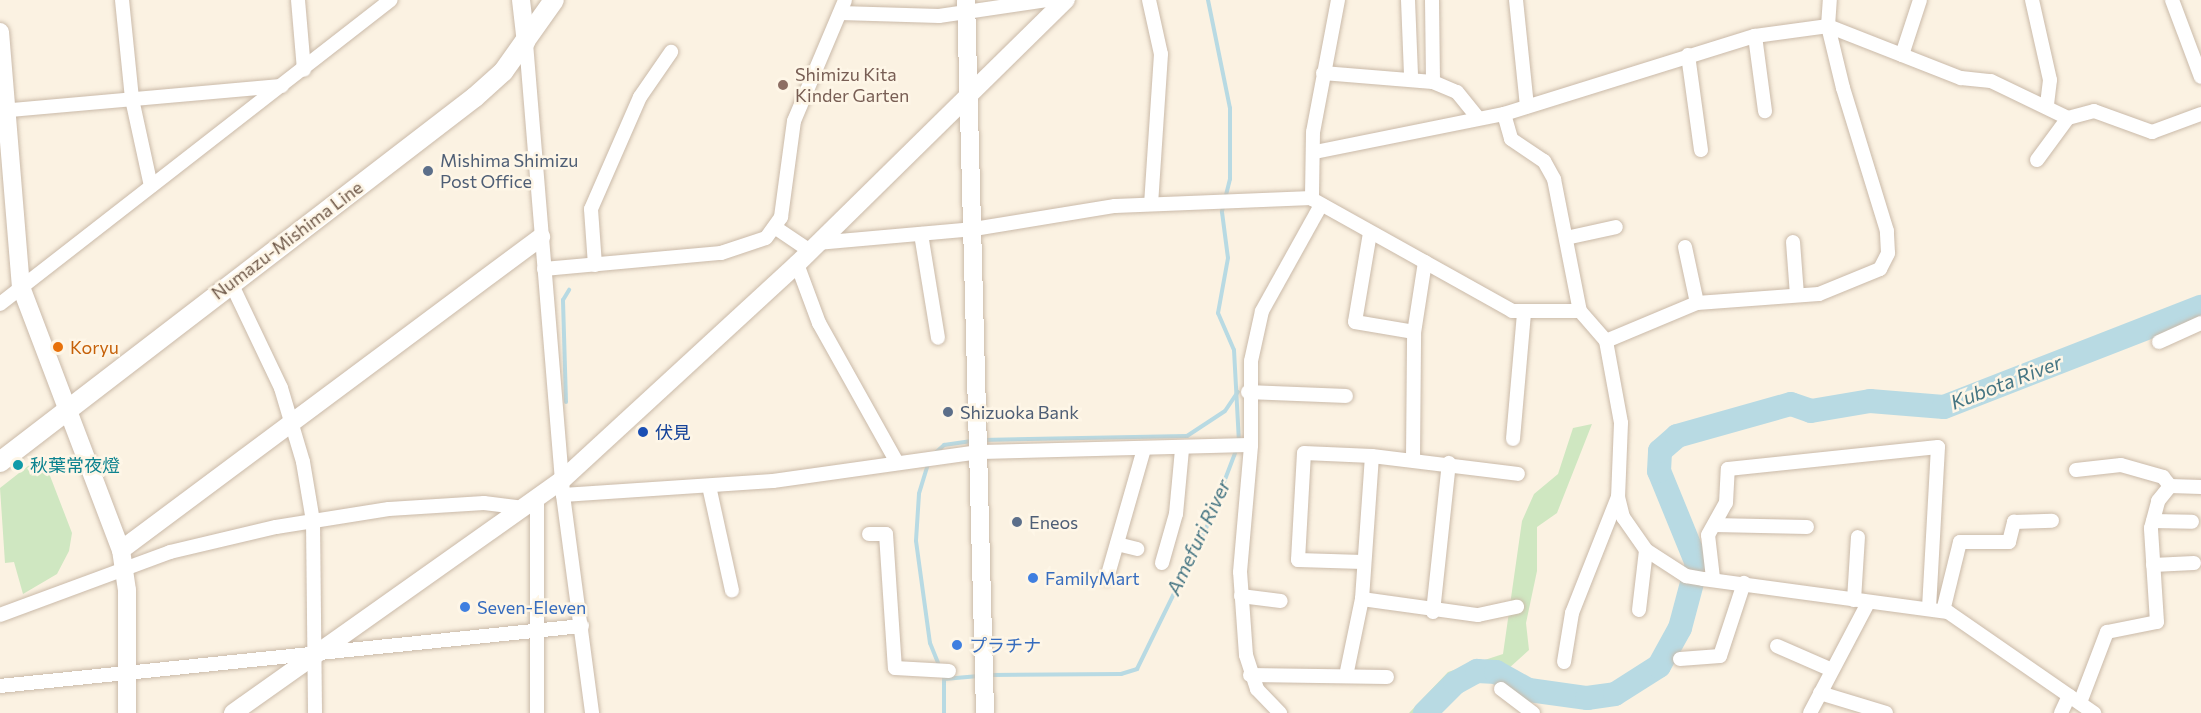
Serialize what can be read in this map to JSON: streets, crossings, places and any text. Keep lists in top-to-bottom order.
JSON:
{
  "streets": {
    "main road": ["Numazu-Mishima Line"]
  },
  "water": ["Kubota River", "Amefuri River"],
  "places": [
    "Shimizu Kita Kinder Garten",
    "Mishima Shimizu Post Office",
    "Koryu",
    "Shizuoka Bank",
    "伏見",
    "秋葉常夜燈",
    "Eneos",
    "FamilyMart",
    "Seven-Eleven",
    "プラチナ"
  ]
}
